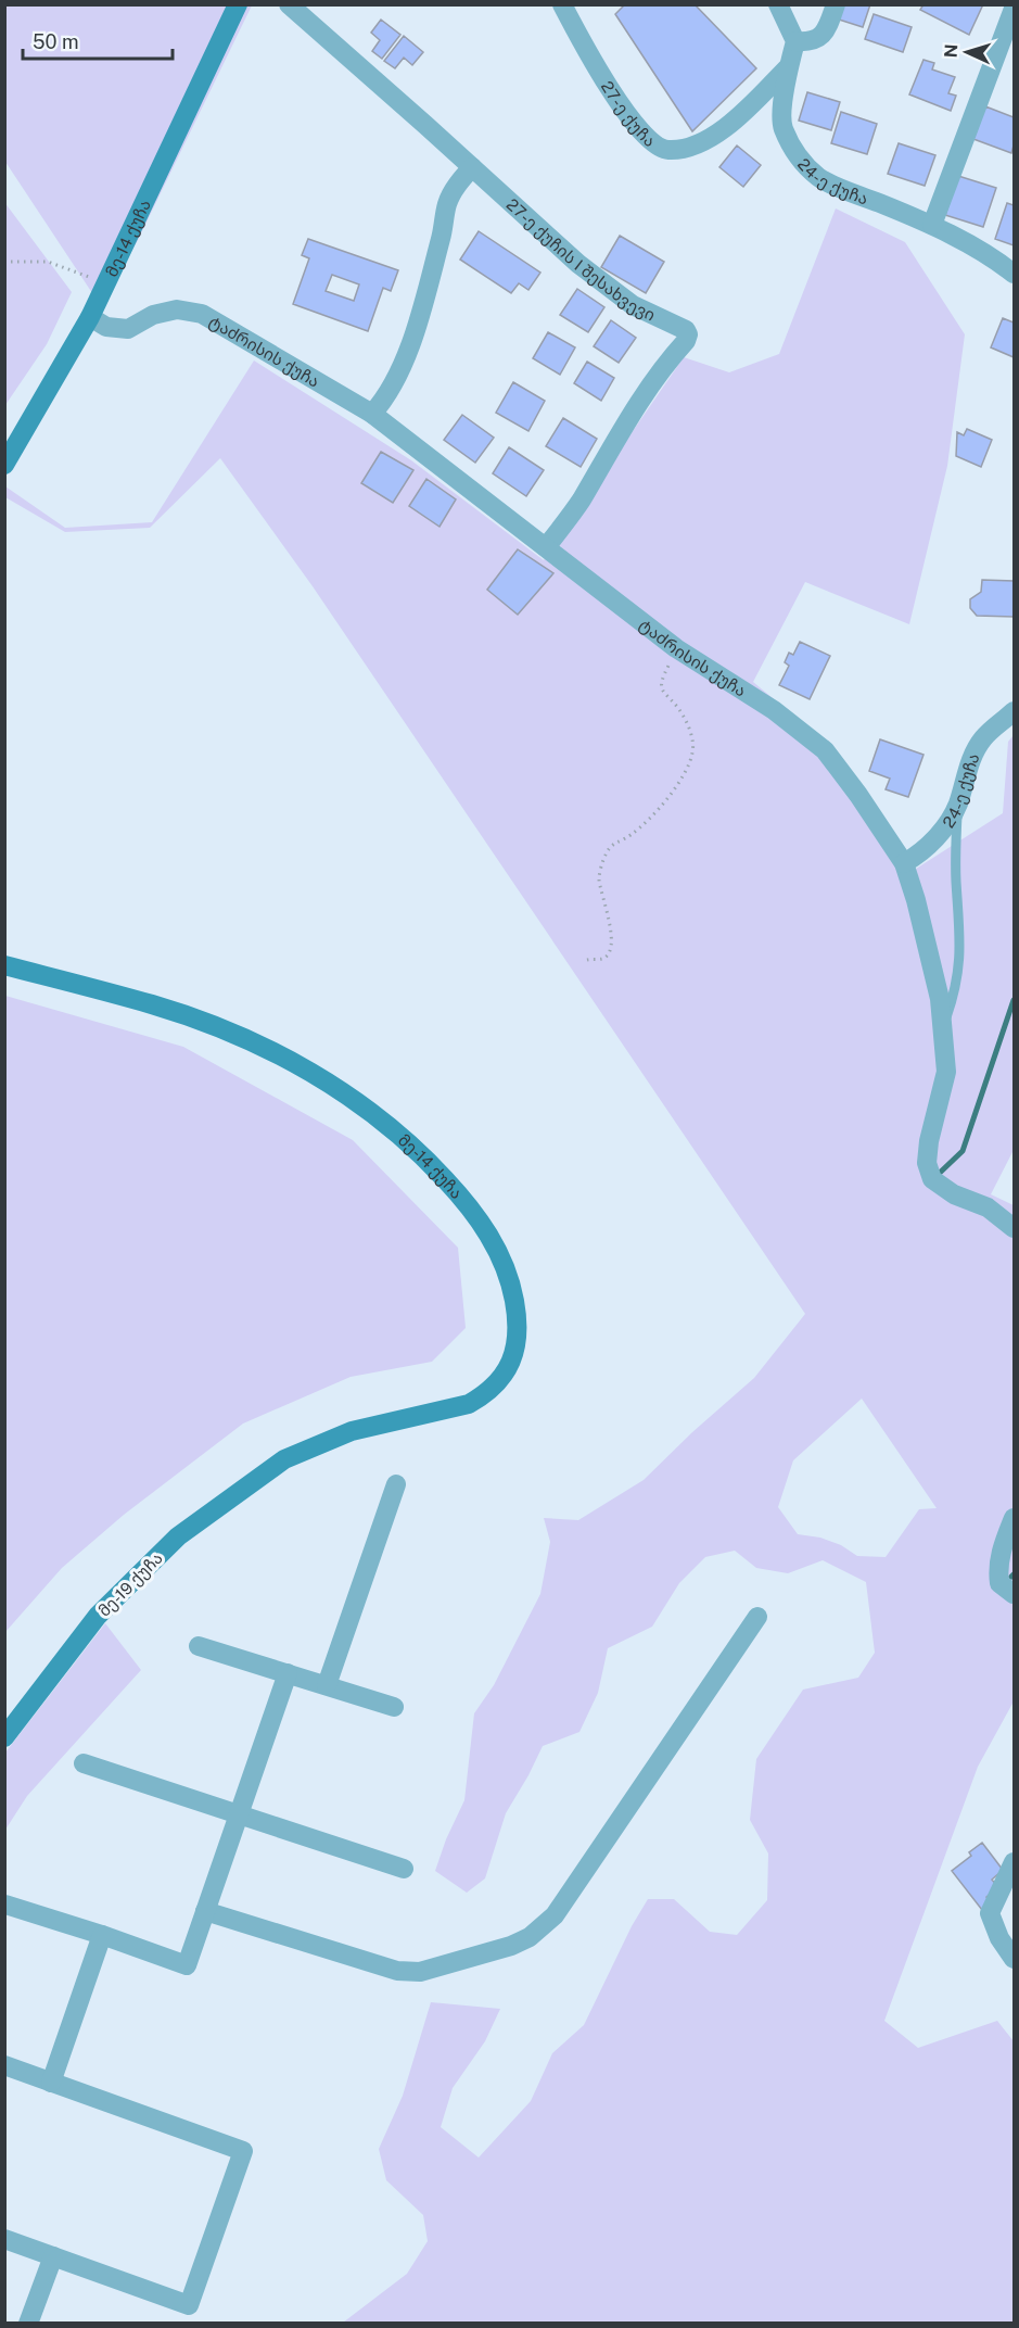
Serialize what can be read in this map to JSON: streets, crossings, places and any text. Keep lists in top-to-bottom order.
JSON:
{
  "streets": {
    "street": [
      "27-ე ქუჩა",
      "24-ე ქუჩა",
      "მე-14 ქუჩა",
      "27-ე ქუჩის I შესახვევი",
      "ტაძრისის ქუჩა",
      "მე-19 ქუჩა"
    ]
  },
  "crossings": [
    ["27-ე ქუჩა", "24-ე ქუჩა"],
    ["24-ე ქუჩა", "ტაძრისის ქუჩა"],
    ["მე-14 ქუჩა", "ტაძრისის ქუჩა"],
    ["მე-14 ქუჩა", "მე-19 ქუჩა"],
    ["27-ე ქუჩის I შესახვევი", "ტაძრისის ქუჩა"]
  ],
  "scale_bar": "50 m",
  "north": "left"
}
